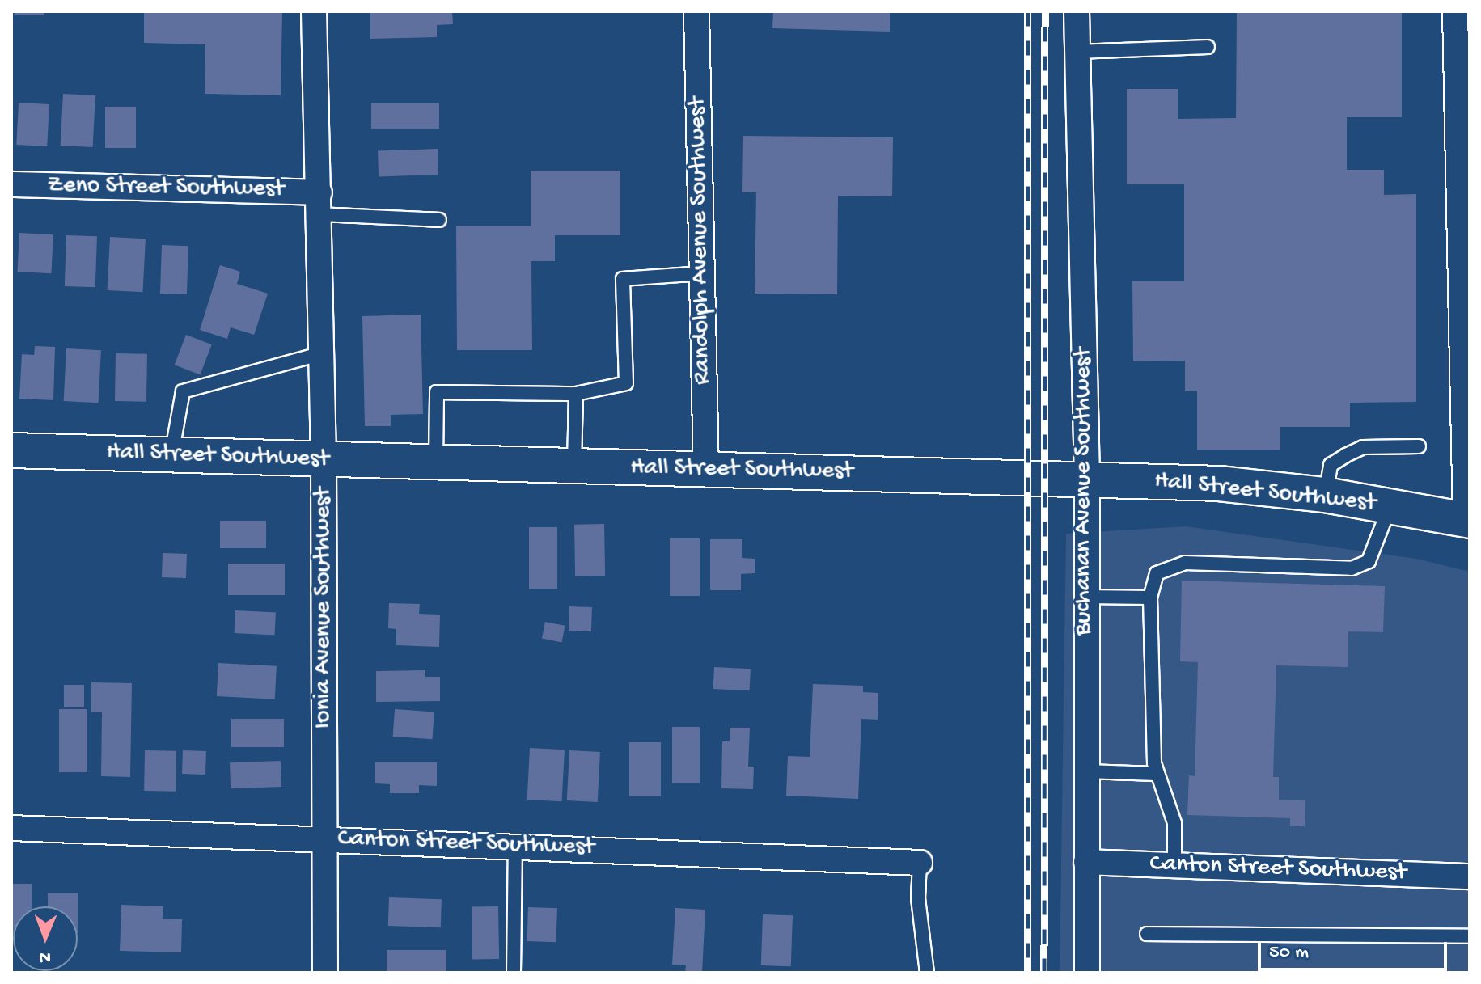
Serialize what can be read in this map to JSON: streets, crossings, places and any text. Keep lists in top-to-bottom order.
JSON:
{
  "streets": {
    "main road": ["Hall Street Southwest"],
    "street": [
      "Zeno Street Southwest",
      "Randolph Avenue Southwest",
      "Buchanan Avenue Southwest",
      "Ionia Avenue Southwest",
      "Canton Street Southwest"
    ]
  },
  "crossings": [
    ["Zeno Street Southwest", "Ionia Avenue Southwest"],
    ["Randolph Avenue Southwest", "Hall Street Southwest"],
    ["Hall Street Southwest", "Buchanan Avenue Southwest"],
    ["Hall Street Southwest", "Ionia Avenue Southwest"],
    ["Buchanan Avenue Southwest", "Canton Street Southwest"],
    ["Ionia Avenue Southwest", "Canton Street Southwest"]
  ],
  "scale_bar": "50 m",
  "north": "bottom"
}
